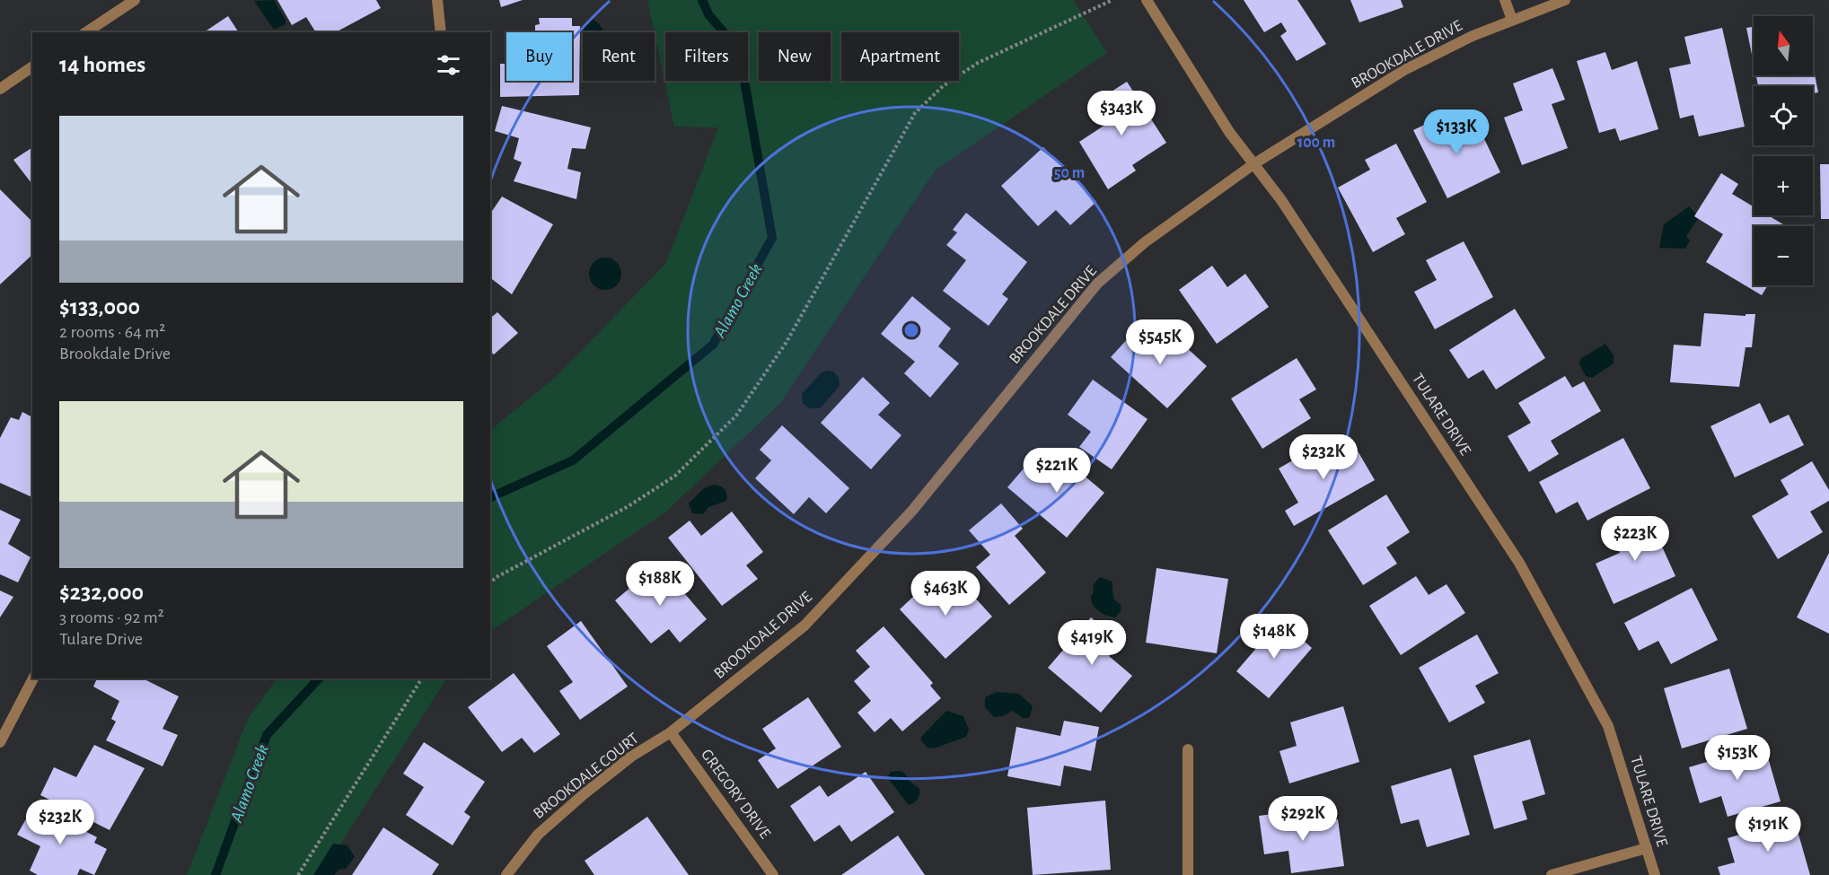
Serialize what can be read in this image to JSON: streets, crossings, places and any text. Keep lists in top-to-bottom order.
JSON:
{
  "streets": {
    "street": [
      "BROOKDALE DRIVE",
      "TULARE DRIVE",
      "BROOKDALE COURT",
      "GREGORY DRIVE"
    ]
  },
  "crossings": [
    ["BROOKDALE DRIVE", "TULARE DRIVE"],
    ["BROOKDALE DRIVE", "BROOKDALE COURT"],
    ["BROOKDALE DRIVE", "GREGORY DRIVE"],
    ["BROOKDALE COURT", "GREGORY DRIVE"]
  ],
  "water": ["Alamo Creek"],
  "north": "top",
  "page": {
    "map_buttons": ["+", "−"],
    "chip": [
      "Buy",
      "Rent",
      "Filters",
      "New",
      "Apartment"
    ],
    "heading": "14 homes",
    "price": [
      "$343K",
      "$133K",
      "$545K",
      "$232K",
      "$221K",
      "$223K",
      "$188K",
      "$463K",
      "$148K",
      "$419K",
      "$153K",
      "$292K",
      "$232K",
      "$191K"
    ],
    "list": [
      {
        "name": "$133,000",
        "note": "2 rooms · 64 m² · Brookdale Drive"
      },
      {
        "name": "$232,000",
        "note": "3 rooms · 92 m² · Tulare Drive"
      }
    ]
  },
  "rings": ["100 m", "50 m"]
}
